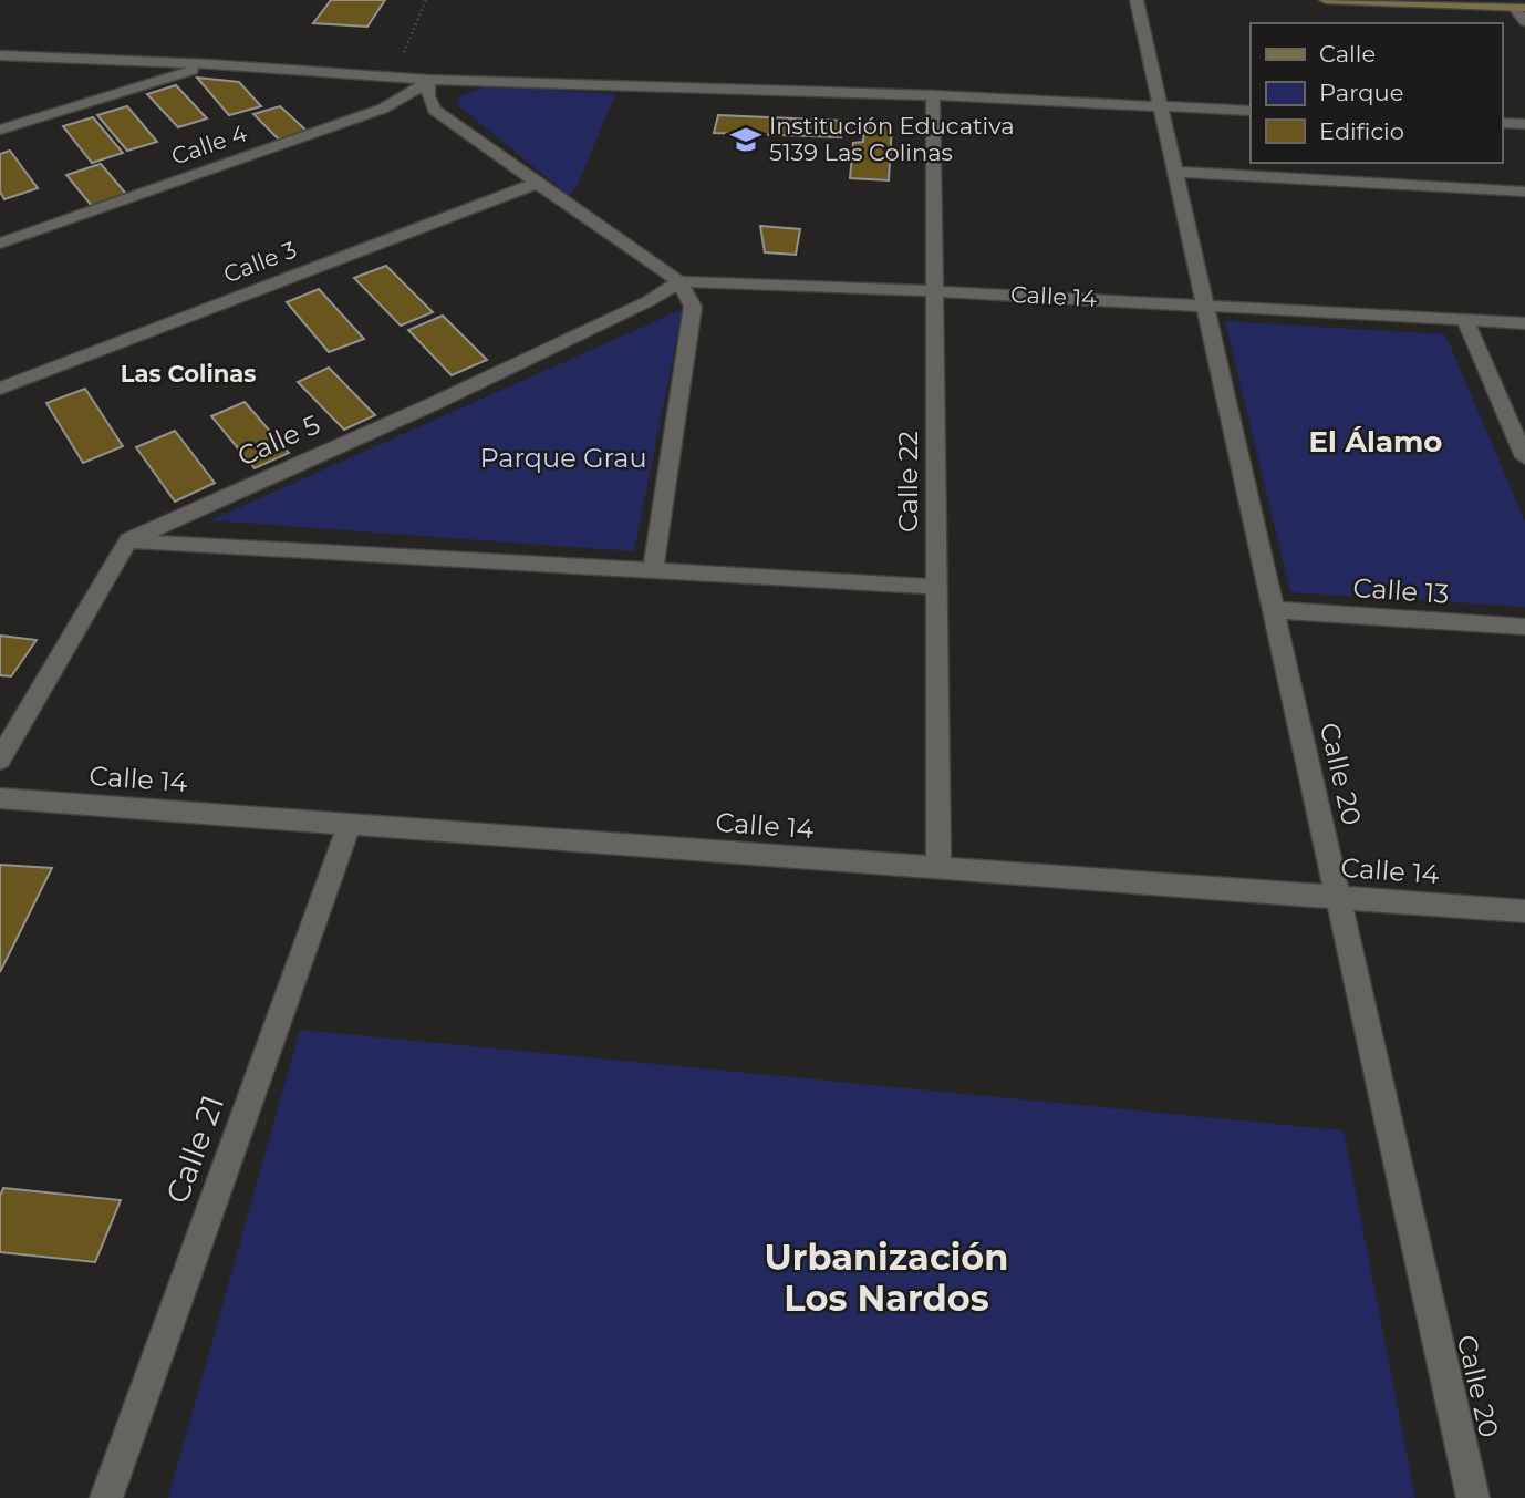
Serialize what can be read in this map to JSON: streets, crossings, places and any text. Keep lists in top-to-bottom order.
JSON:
{
  "streets": {
    "street": [
      "Calle 4",
      "Calle 3",
      "Calle 14",
      "Calle 5",
      "Calle 22",
      "Calle 13",
      "Calle 20",
      "Calle 21"
    ]
  },
  "crossings": [
    ["Calle 14", "Calle 5"],
    ["Calle 14", "Calle 22"],
    ["Calle 14", "Calle 20"],
    ["Calle 14", "Calle 21"],
    ["Calle 13", "Calle 20"]
  ],
  "districts": ["Las Colinas", "El Álamo", "Urbanización Los Nardos"],
  "parks": ["Parque Grau"],
  "places": {
    "school or university": ["Institución Educativa 5139 Las Colinas"]
  },
  "legend": ["Calle", "Parque", "Edificio"]
}
